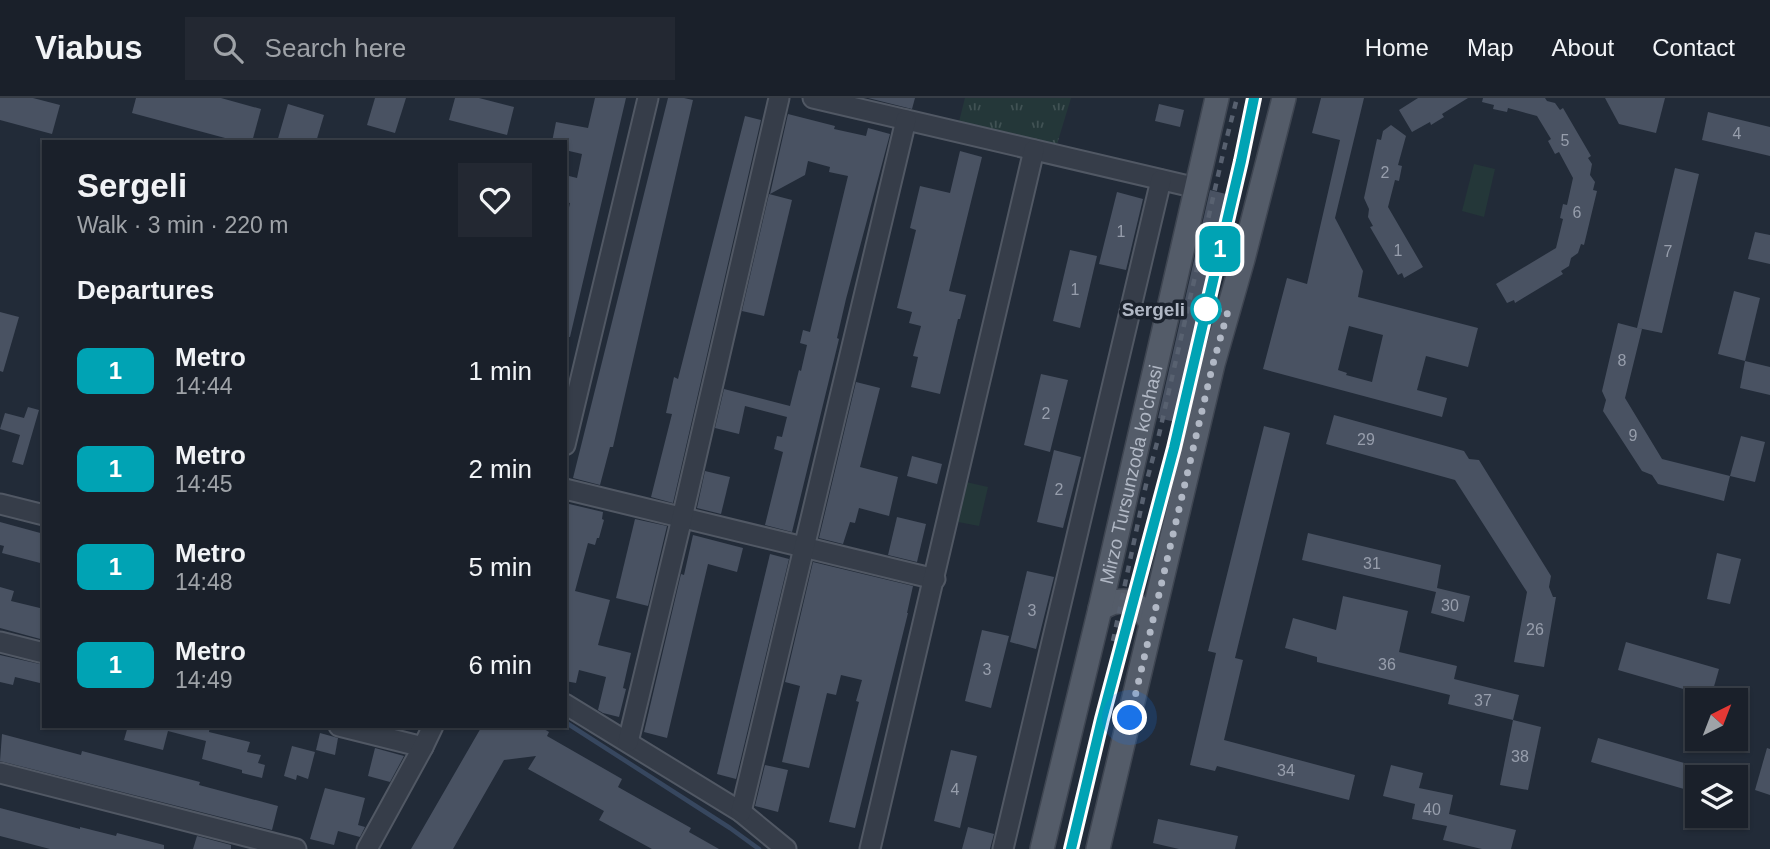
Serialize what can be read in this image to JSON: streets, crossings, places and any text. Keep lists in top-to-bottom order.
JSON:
{
  "streets": {
    "main road": ["Mirzo Tursunzoda ko'chasi"]
  },
  "places": ["Sergeli"],
  "lines": ["metro line 1"],
  "house_numbers": [
    "4",
    "5",
    "2",
    "6",
    "1",
    "1",
    "7",
    "1",
    "8",
    "2",
    "9",
    "29",
    "2",
    "31",
    "30",
    "3",
    "26",
    "36",
    "3",
    "37",
    "38",
    "34",
    "4",
    "40"
  ],
  "north": "top right",
  "page": {
    "header": "Viabus",
    "search": "Search here",
    "nav": [
      "Home",
      "Map",
      "About",
      "Contact"
    ],
    "on_map": "1",
    "heading": [
      ["Sergeli", "Walk · 3 min · 220 m"],
      "Departures"
    ],
    "list": [
      {
        "mark": "1",
        "name": "Metro",
        "note": "14:44",
        "value": "1 min"
      },
      {
        "mark": "1",
        "name": "Metro",
        "note": "14:45",
        "value": "2 min"
      },
      {
        "mark": "1",
        "name": "Metro",
        "note": "14:48",
        "value": "5 min"
      },
      {
        "mark": "1",
        "name": "Metro",
        "note": "14:49",
        "value": "6 min"
      }
    ]
  }
}
